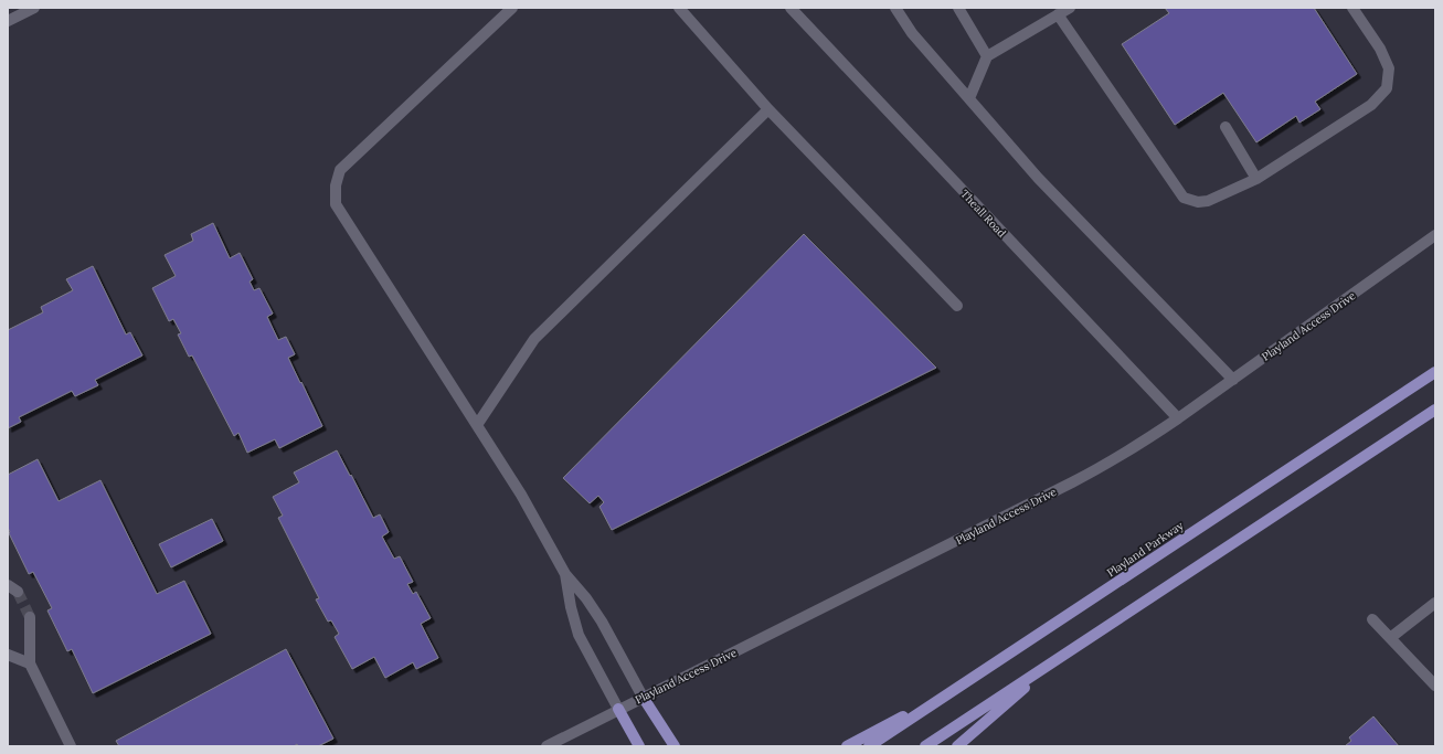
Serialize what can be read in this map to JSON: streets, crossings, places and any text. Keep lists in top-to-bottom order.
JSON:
{
  "streets": {
    "main road": ["Playland Parkway"],
    "street": ["Theall Road", "Playland Access Drive"]
  },
  "crossings": [
    ["Theall Road", "Playland Access Drive"]
  ]
}
